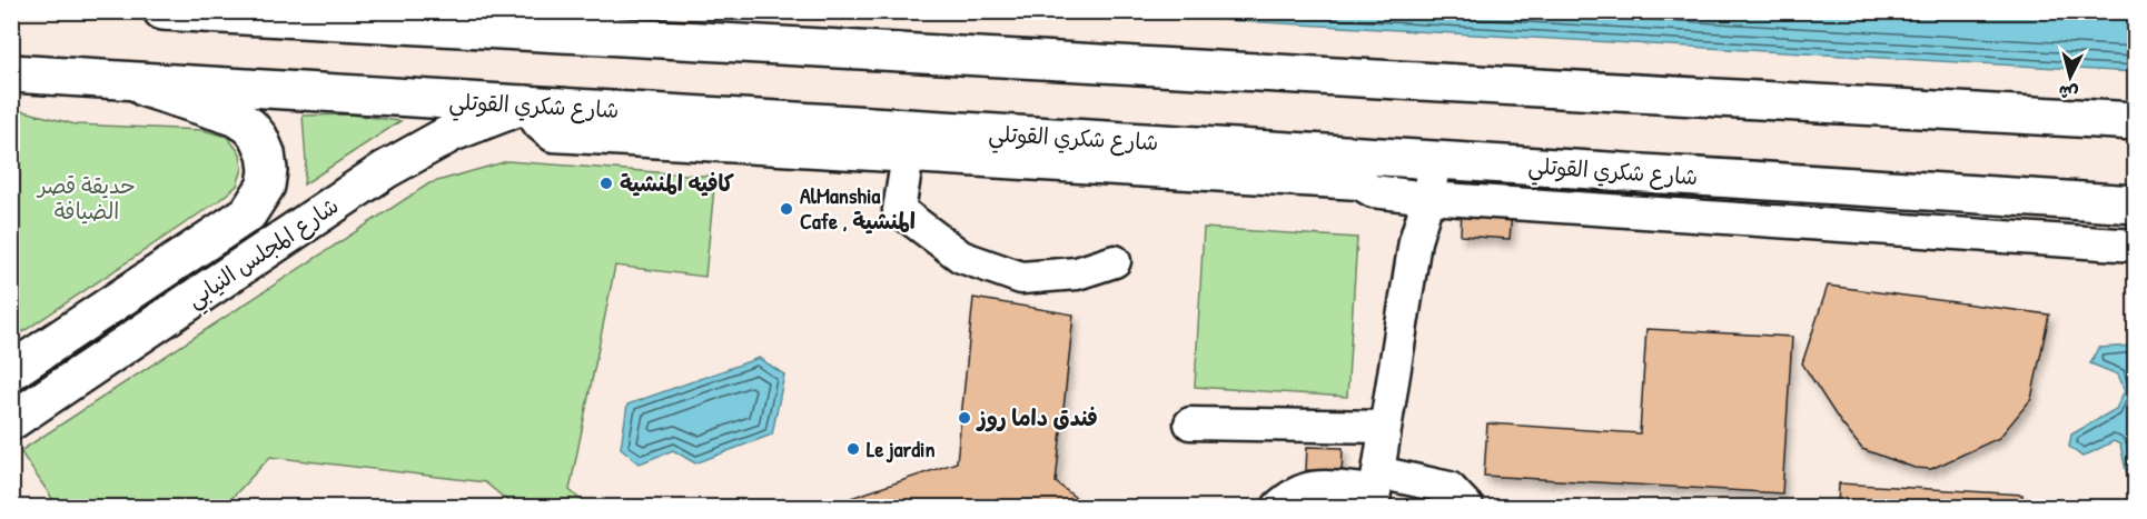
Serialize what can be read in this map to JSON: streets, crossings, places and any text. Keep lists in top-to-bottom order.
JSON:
{
  "streets": {
    "main road": ["شارع شكري القوتلي", "شارع المجلس النيابي"]
  },
  "crossings": [
    ["شارع شكري القوتلي", "شارع المجلس النيابي"]
  ],
  "parks": ["حديقة قصر الضيافة"],
  "places": [
    "كافيه المنشية",
    "AlManshia Cafe , المنشية",
    "فندق داما روز",
    "Le jardin"
  ],
  "north": "bottom"
}
